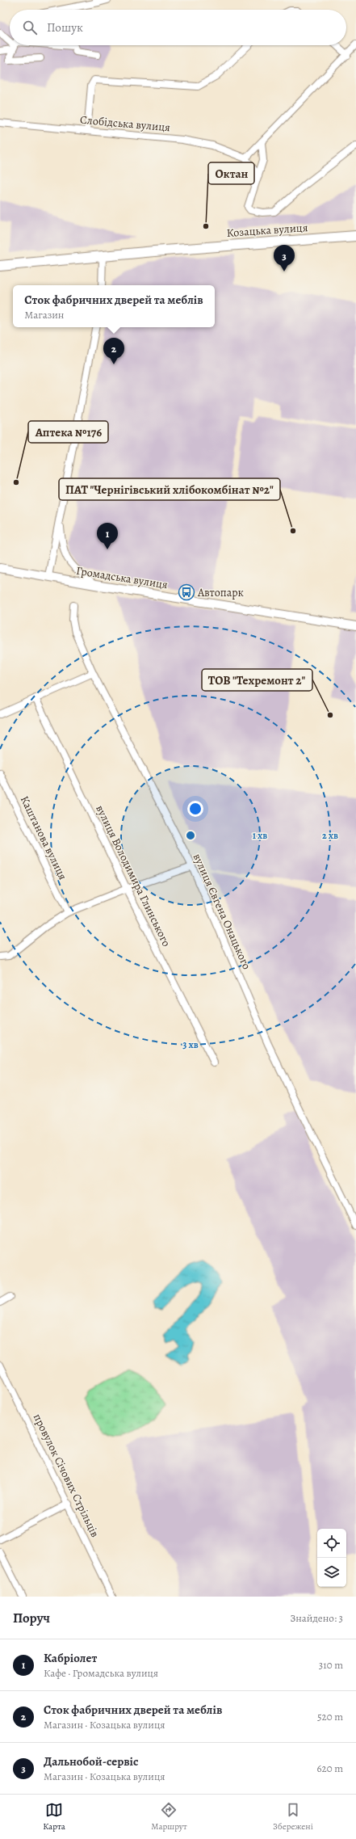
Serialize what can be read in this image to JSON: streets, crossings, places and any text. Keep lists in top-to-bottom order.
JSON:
{
  "streets": {
    "main road": ["Козацька вулиця"],
    "street": [
      "Слобідська вулиця",
      "Громадська вулиця",
      "Каштанова вулиця",
      "вулиця Володимира Глинського",
      "вулиця Євгена Онацького",
      "провулок Січових Стрільців"
    ]
  },
  "places": {
    "other": [
      "Октан",
      "Аптека №176",
      "ПАТ \"Чернігівський хлібокомбінат №2\"",
      "ТОВ \"Техремонт 2\""
    ],
    "bus stop": ["Автопарк"]
  },
  "page": {
    "search": "Пошук",
    "pins": ["3", "2", "1"],
    "popup": ["Сток фабричних дверей та меблів", "Магазин"],
    "heading": ["Поруч", "Знайдено: 3"],
    "list": [
      {
        "mark": "1",
        "name": "Кабріолет",
        "note": "Кафе · Громадська вулиця",
        "value": "310 m"
      },
      {
        "mark": "2",
        "name": "Сток фабричних дверей та меблів",
        "note": "Магазин · Козацька вулиця",
        "value": "520 m"
      },
      {
        "mark": "3",
        "name": "Дальнобой-сервіс",
        "note": "Магазин · Козацька вулиця",
        "value": "620 m"
      }
    ],
    "nav": ["Карта", "Маршрут", "Збережені"]
  },
  "rings": ["1 хв", "2 хв", "3 хв"]
}
